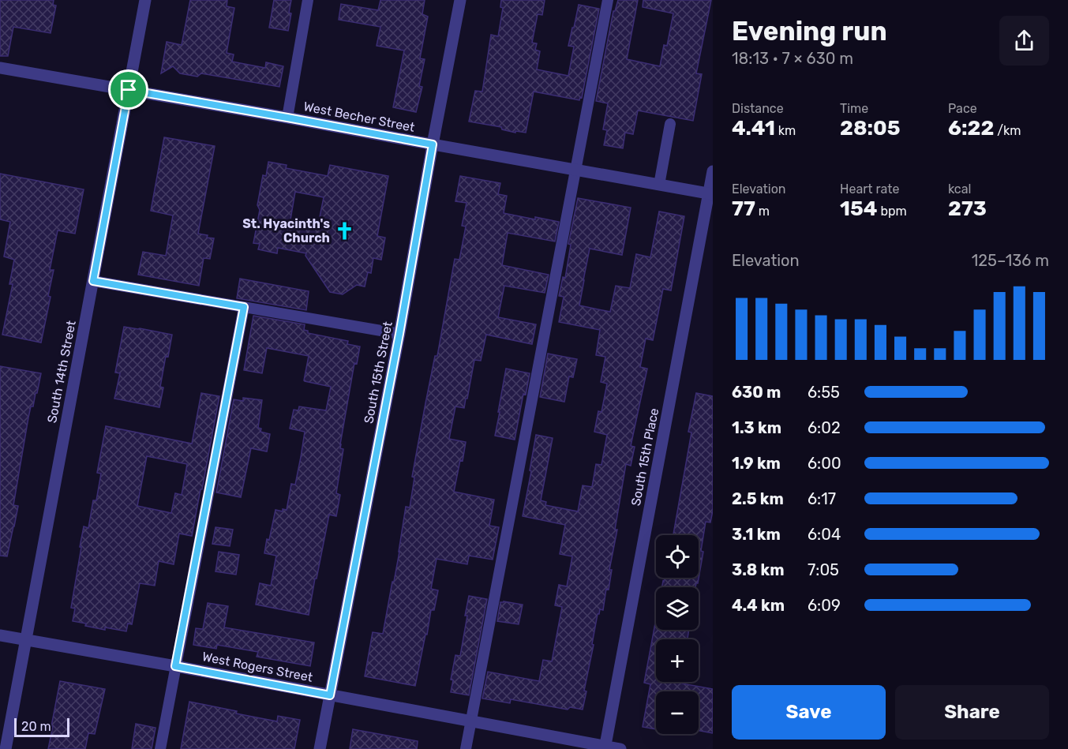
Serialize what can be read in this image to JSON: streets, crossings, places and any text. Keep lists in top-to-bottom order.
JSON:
{
  "streets": {
    "street": [
      "West Becher Street",
      "South 14th Street",
      "South 15th Street",
      "South 15th Place",
      "West Rogers Street"
    ]
  },
  "crossings": [
    ["West Becher Street", "South 14th Street"],
    ["West Becher Street", "South 15th Street"],
    ["West Becher Street", "South 15th Place"],
    ["South 14th Street", "West Rogers Street"],
    ["South 15th Street", "West Rogers Street"],
    ["South 15th Place", "West Rogers Street"]
  ],
  "places": {
    "church": ["St. Hyacinth's Church"]
  },
  "scale_bar": "20 m",
  "page": {
    "heading": ["Evening run", "18:13 · 7 × 630 m"],
    "stats": [
      ["Distance", "4.41 km"],
      ["Time", "28:05"],
      ["Pace", "6:22 /km"],
      ["Elevation", "77 m"],
      ["Heart rate", "154 bpm"],
      ["kcal", "273"]
    ],
    "chart": ["Elevation", "125–136 m"],
    "list": [
      {
        "name": "630 m",
        "note": "6:55"
      },
      {
        "name": "1.3 km",
        "note": "6:02"
      },
      {
        "name": "1.9 km",
        "note": "6:00"
      },
      {
        "name": "2.5 km",
        "note": "6:17"
      },
      {
        "name": "3.1 km",
        "note": "6:04"
      },
      {
        "name": "3.8 km",
        "note": "7:05"
      },
      {
        "name": "4.4 km",
        "note": "6:09"
      }
    ],
    "map_buttons": ["+", "−"],
    "buttons": ["Save", "Share"],
    "scale": "20 m"
  }
}
